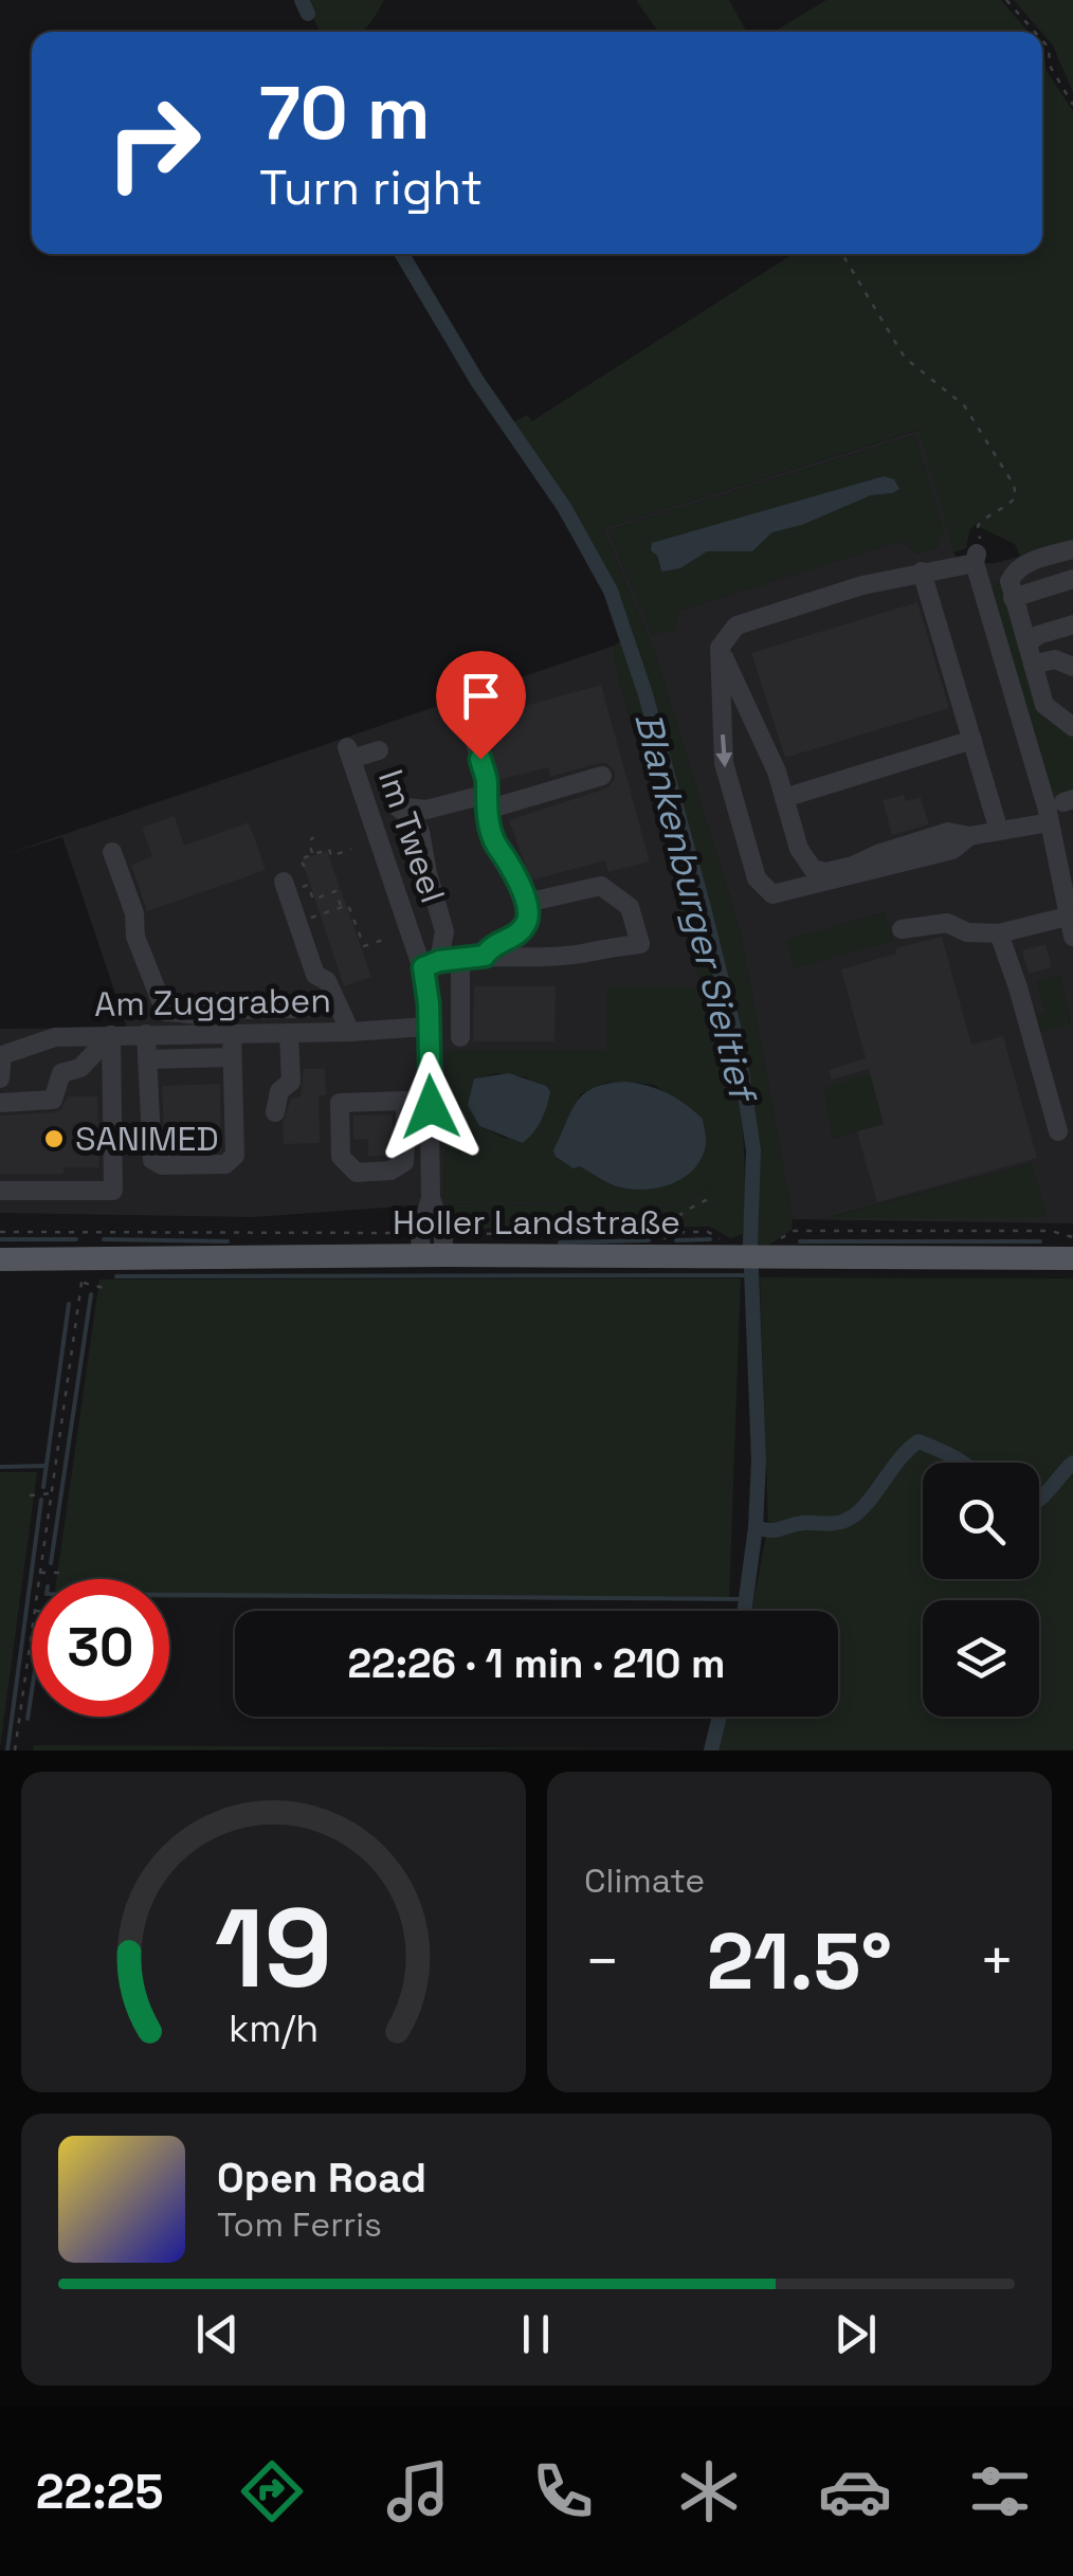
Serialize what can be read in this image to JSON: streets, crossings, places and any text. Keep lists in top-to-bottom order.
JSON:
{
  "streets": {
    "main road": ["Holler Landstraße"],
    "street": ["Im Tweel", "Am Zuggraben"]
  },
  "crossings": [
    ["Im Tweel", "Am Zuggraben"],
    ["Im Tweel", "Holler Landstraße"]
  ],
  "water": ["Blankenburger Sieltief"],
  "places": ["SANIMED"],
  "page": {
    "turn": ["70 m", "Turn right"],
    "limit": "30",
    "trip": "22:26 · 1 min · 210 m",
    "tile": "Climate",
    "heat": ["−", "21.5°", "+"],
    "song": ["Open Road", "Tom Ferris"],
    "tabs": "22:25",
    "gauge": ["19", "km/h"]
  }
}
